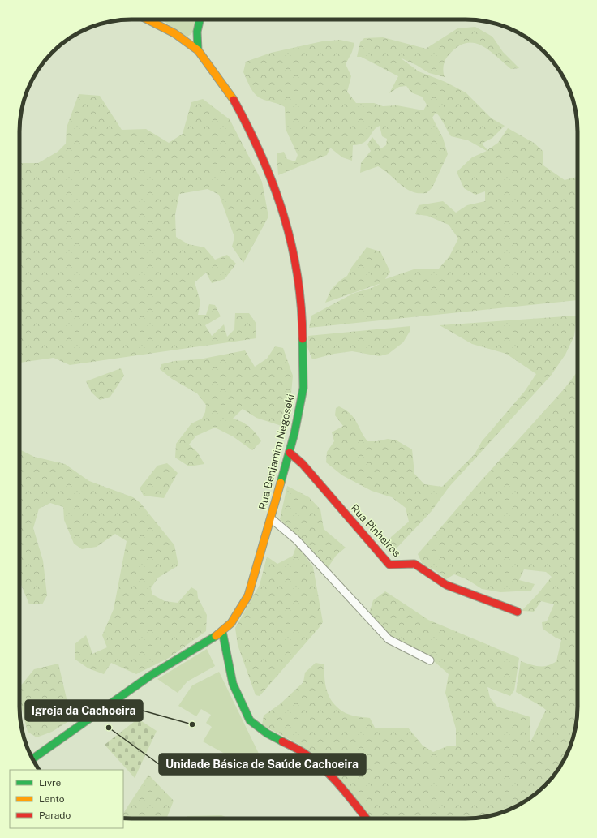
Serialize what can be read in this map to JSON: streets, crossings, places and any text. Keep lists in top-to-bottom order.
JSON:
{
  "streets": {
    "main road": ["Rua Benjamim Negoseki", "Rua Pinheiros"]
  },
  "crossings": [
    ["Rua Benjamim Negoseki", "Rua Pinheiros"]
  ],
  "places": ["Igreja da Cachoeira", "Unidade Básica de Saúde Cachoeira"],
  "legend": ["Livre", "Lento", "Parado"]
}
